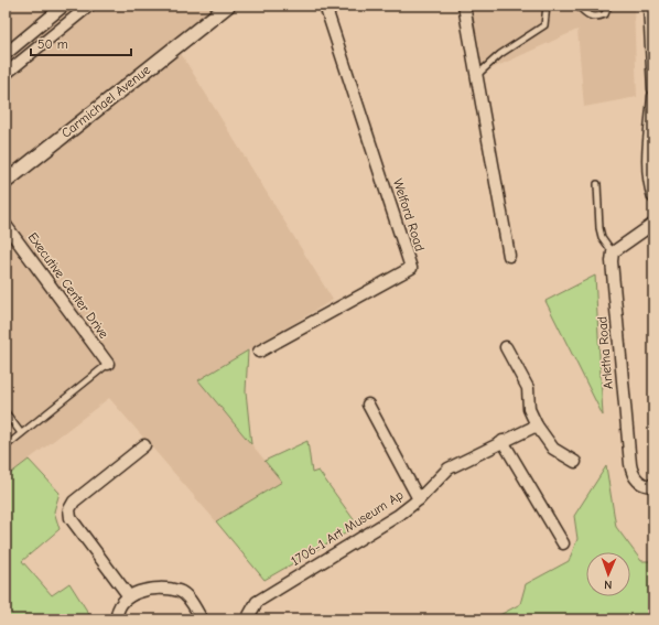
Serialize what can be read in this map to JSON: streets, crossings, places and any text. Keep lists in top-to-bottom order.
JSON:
{
  "streets": {
    "street": [
      "Carmichael Avenue",
      "Welford Road",
      "Executive Center Drive",
      "Arletha Road",
      "1706-1 Art Museum Ap"
    ]
  },
  "scale_bar": "50 m",
  "north": "bottom"
}
